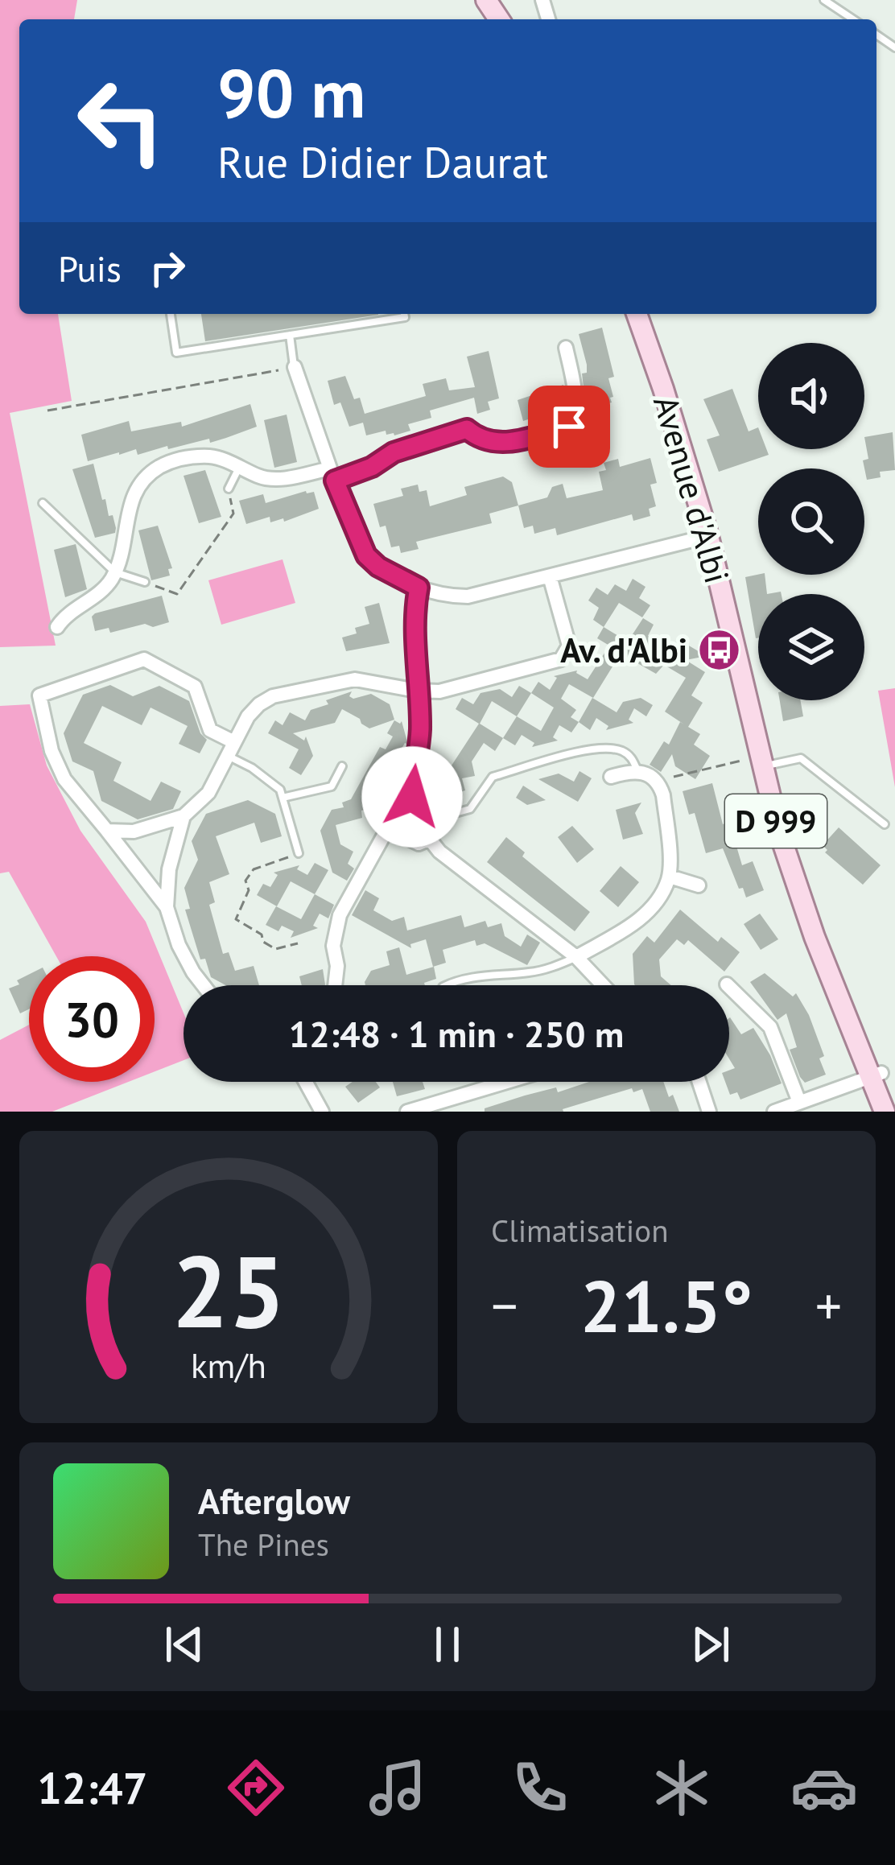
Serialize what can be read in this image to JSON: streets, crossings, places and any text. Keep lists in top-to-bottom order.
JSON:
{
  "streets": {
    "main road": ["Avenue d'Albi", "D 999"]
  },
  "places": {
    "bus stop": ["Av. d'Albi"]
  },
  "page": {
    "turn": ["90 m", "Rue Didier Daurat"],
    "then": "Puis",
    "limit": "30",
    "trip": "12:48 · 1 min · 250 m",
    "tile": "Climatisation",
    "heat": ["−", "21.5°", "+"],
    "song": ["Afterglow", "The Pines"],
    "tabs": "12:47",
    "gauge": ["25", "km/h"]
  }
}
